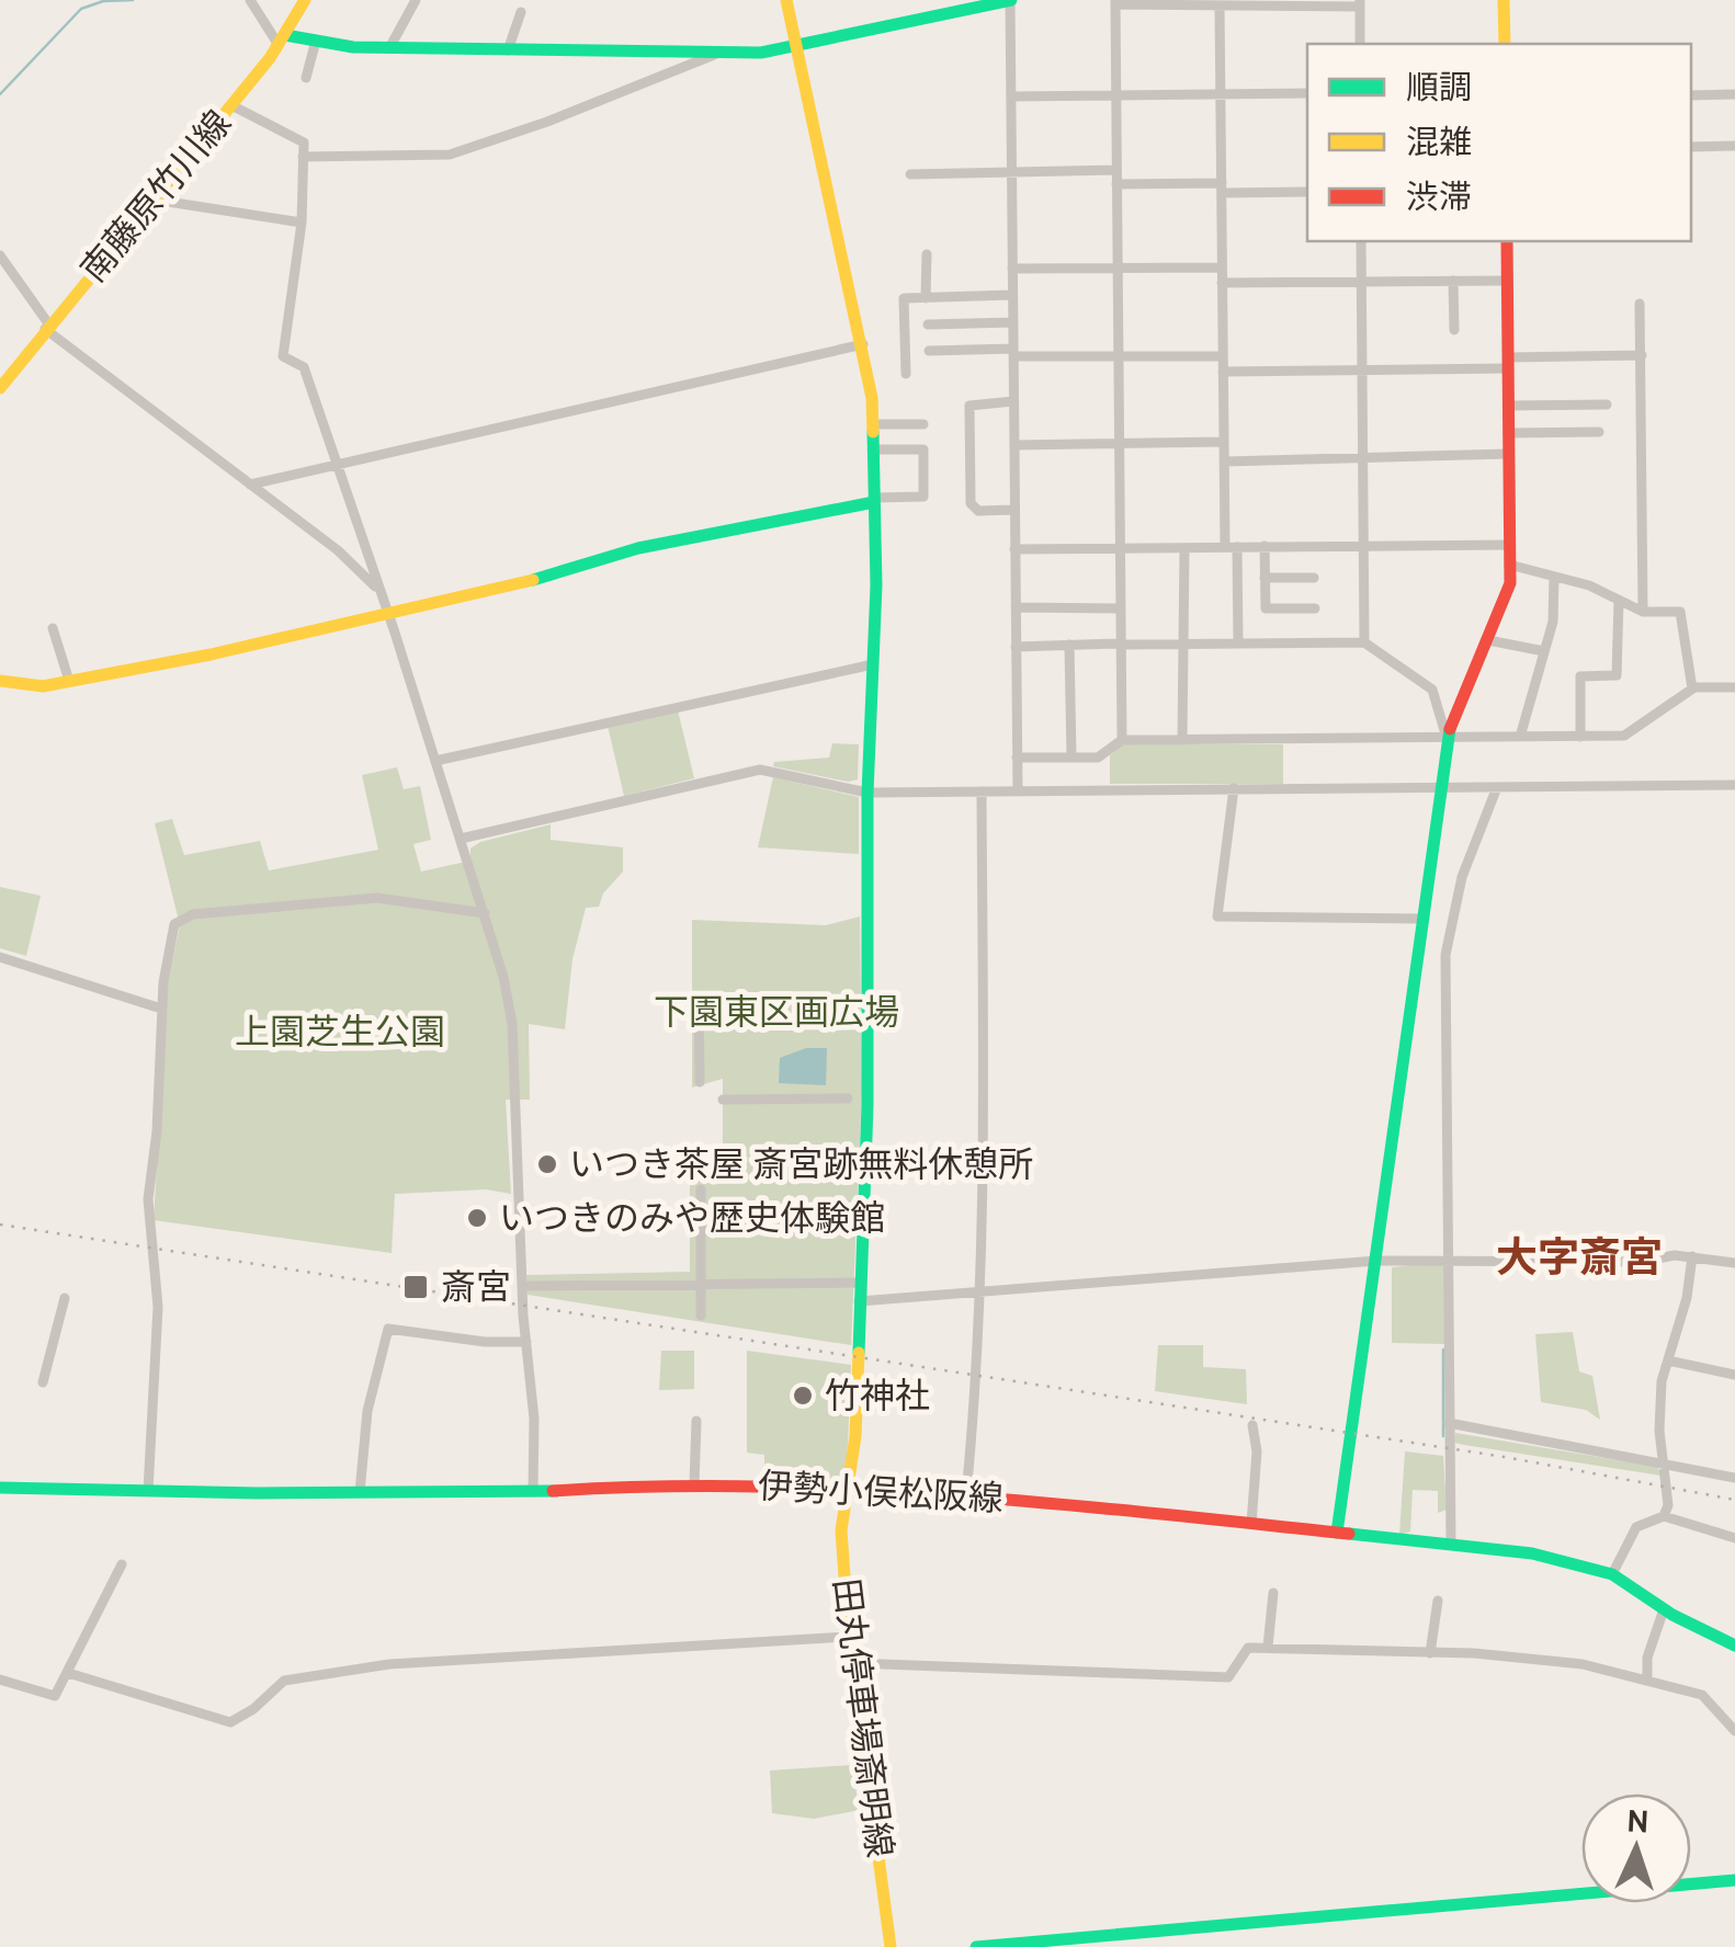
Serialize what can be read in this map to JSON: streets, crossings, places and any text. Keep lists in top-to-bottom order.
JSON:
{
  "streets": {
    "street": ["南藤原竹川線", "伊勢小俣松阪線", "田丸停車場斎明線"]
  },
  "crossings": [
    ["伊勢小俣松阪線", "田丸停車場斎明線"]
  ],
  "districts": ["大字斎宮"],
  "parks": ["下園東区画広場", "上園芝生公園"],
  "places": {
    "other": ["いつき茶屋 斎宮跡無料休憩所", "いつきのみや歴史体験館", "竹神社"],
    "transit": ["斎宮"]
  },
  "legend": ["順調", "混雑", "渋滞"],
  "north": "top"
}
